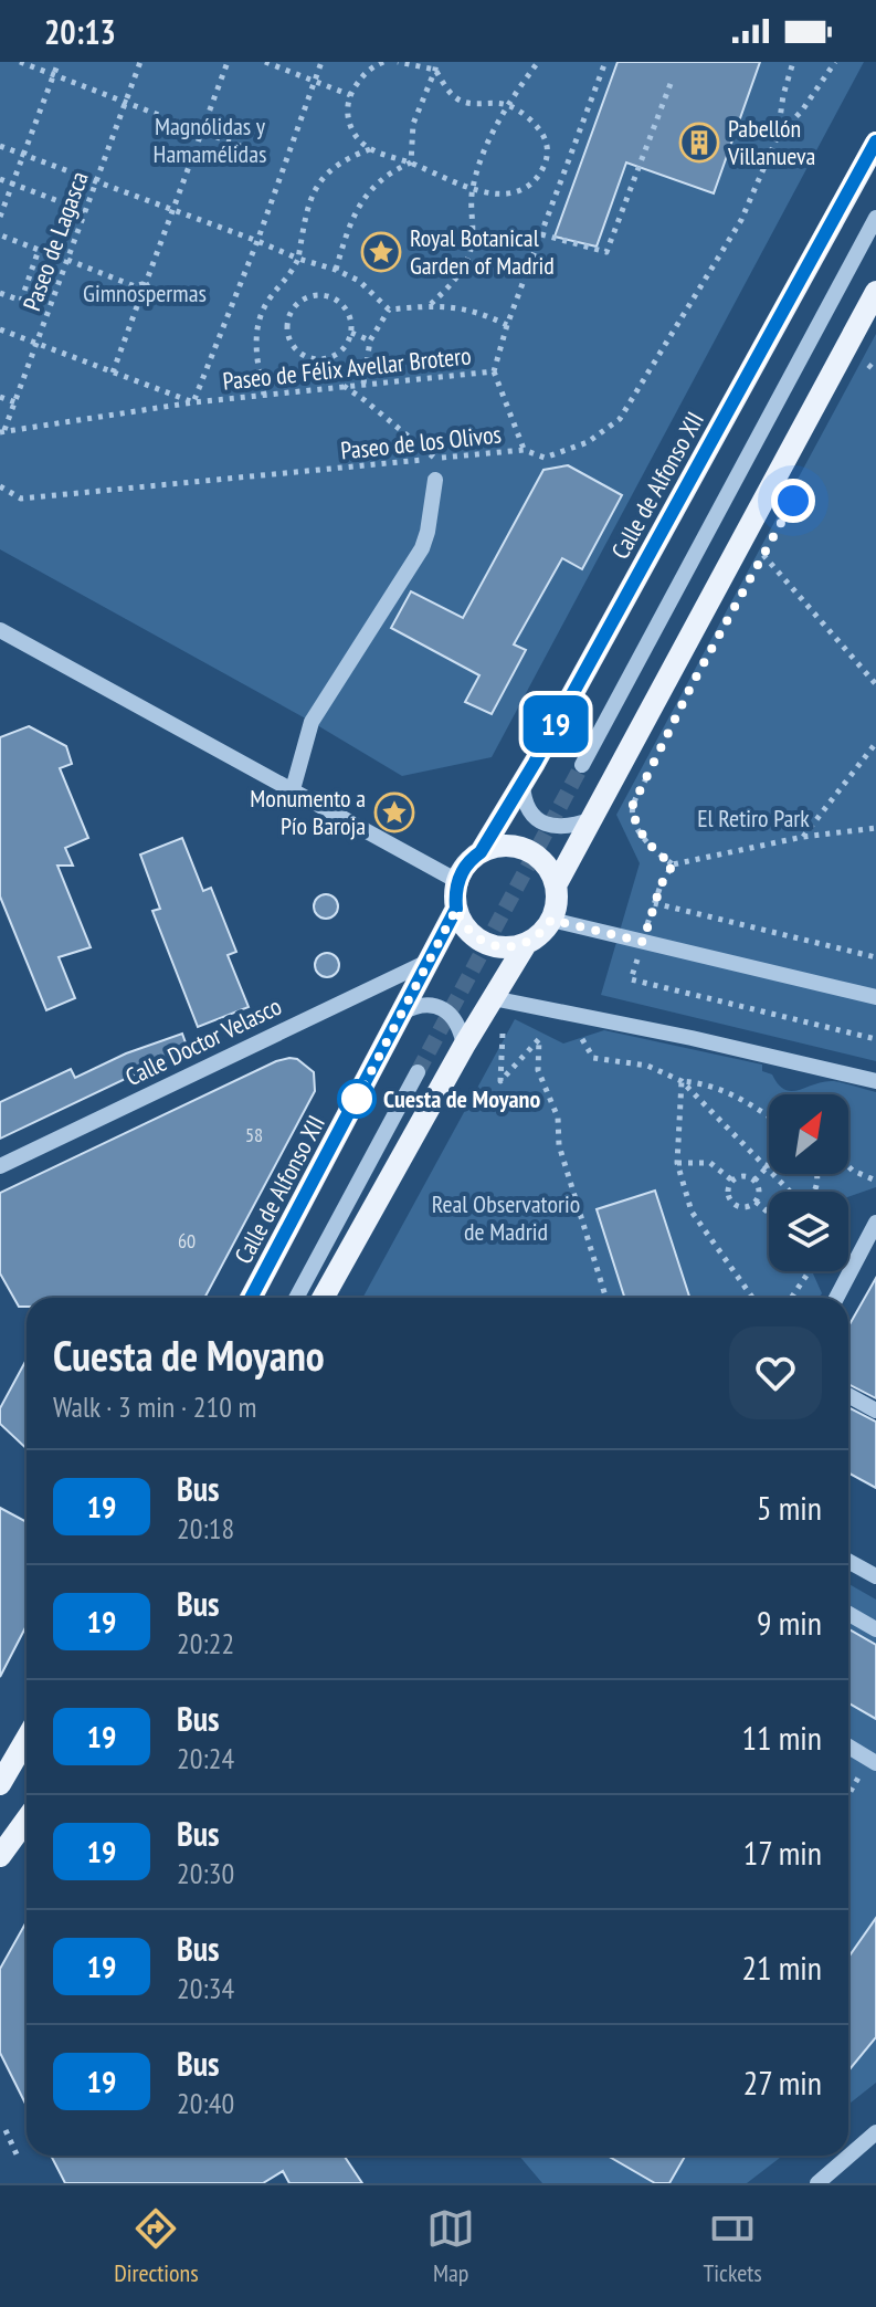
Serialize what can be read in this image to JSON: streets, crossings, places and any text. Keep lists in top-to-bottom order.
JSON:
{
  "streets": {
    "main road": ["Calle de Alfonso XII"],
    "street": ["Calle Doctor Velasco"],
    "path": ["Paseo de Lagasca", "Paseo de Félix Avellar Brotero", "Paseo de los Olivos"]
  },
  "crossings": [
    ["Paseo de Lagasca", "Paseo de Félix Avellar Brotero"],
    ["Calle de Alfonso XII", "Calle Doctor Velasco"]
  ],
  "parks": [
    "Magnólidas y Hamamélidas",
    "Gimnospermas",
    "El Retiro Park",
    "Real Observatorio de Madrid"
  ],
  "places": {
    "building": ["Pabellón Villanueva"],
    "place": ["Royal Botanical Garden of Madrid", "Monumento a Pío Baroja"],
    "other": ["Cuesta de Moyano"]
  },
  "lines": ["bus line 19"],
  "house_numbers": ["58", "60"],
  "north": "top right",
  "page": {
    "status": "20:13",
    "on_map": "19",
    "heading": ["Cuesta de Moyano", "Walk · 3 min · 210 m"],
    "list": [
      {
        "mark": "19",
        "name": "Bus",
        "note": "20:18",
        "value": "5 min"
      },
      {
        "mark": "19",
        "name": "Bus",
        "note": "20:22",
        "value": "9 min"
      },
      {
        "mark": "19",
        "name": "Bus",
        "note": "20:24",
        "value": "11 min"
      },
      {
        "mark": "19",
        "name": "Bus",
        "note": "20:30",
        "value": "17 min"
      },
      {
        "mark": "19",
        "name": "Bus",
        "note": "20:34",
        "value": "21 min"
      },
      {
        "mark": "19",
        "name": "Bus",
        "note": "20:40",
        "value": "27 min"
      }
    ],
    "tabs": ["Directions", "Map", "Tickets"]
  }
}
